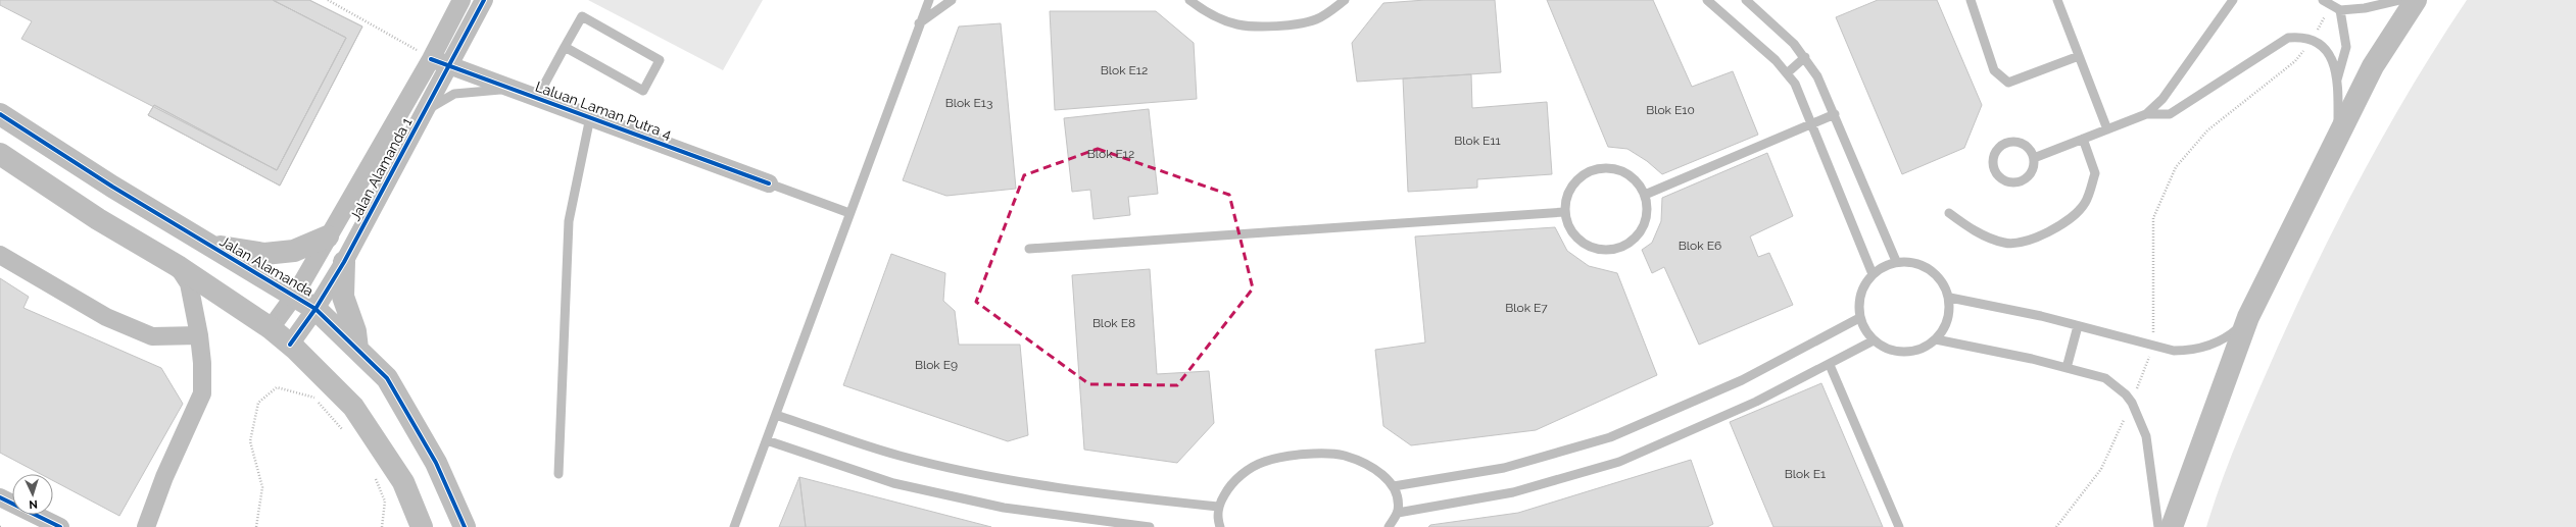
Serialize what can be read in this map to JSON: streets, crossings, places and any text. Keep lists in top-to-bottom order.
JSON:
{
  "streets": {
    "street": ["Laluan Laman Putra 4", "Jalan Alamanda 1", "Jalan Alamanda"]
  },
  "crossings": [
    ["Laluan Laman Putra 4", "Jalan Alamanda 1"],
    ["Jalan Alamanda 1", "Jalan Alamanda"]
  ],
  "house_numbers": [
    "Blok E12",
    "Blok E13",
    "Blok E10",
    "Blok E11",
    "Blok E12",
    "Blok E6",
    "Blok E7",
    "Blok E8",
    "Blok E9",
    "Blok E1"
  ],
  "north": "bottom"
}
